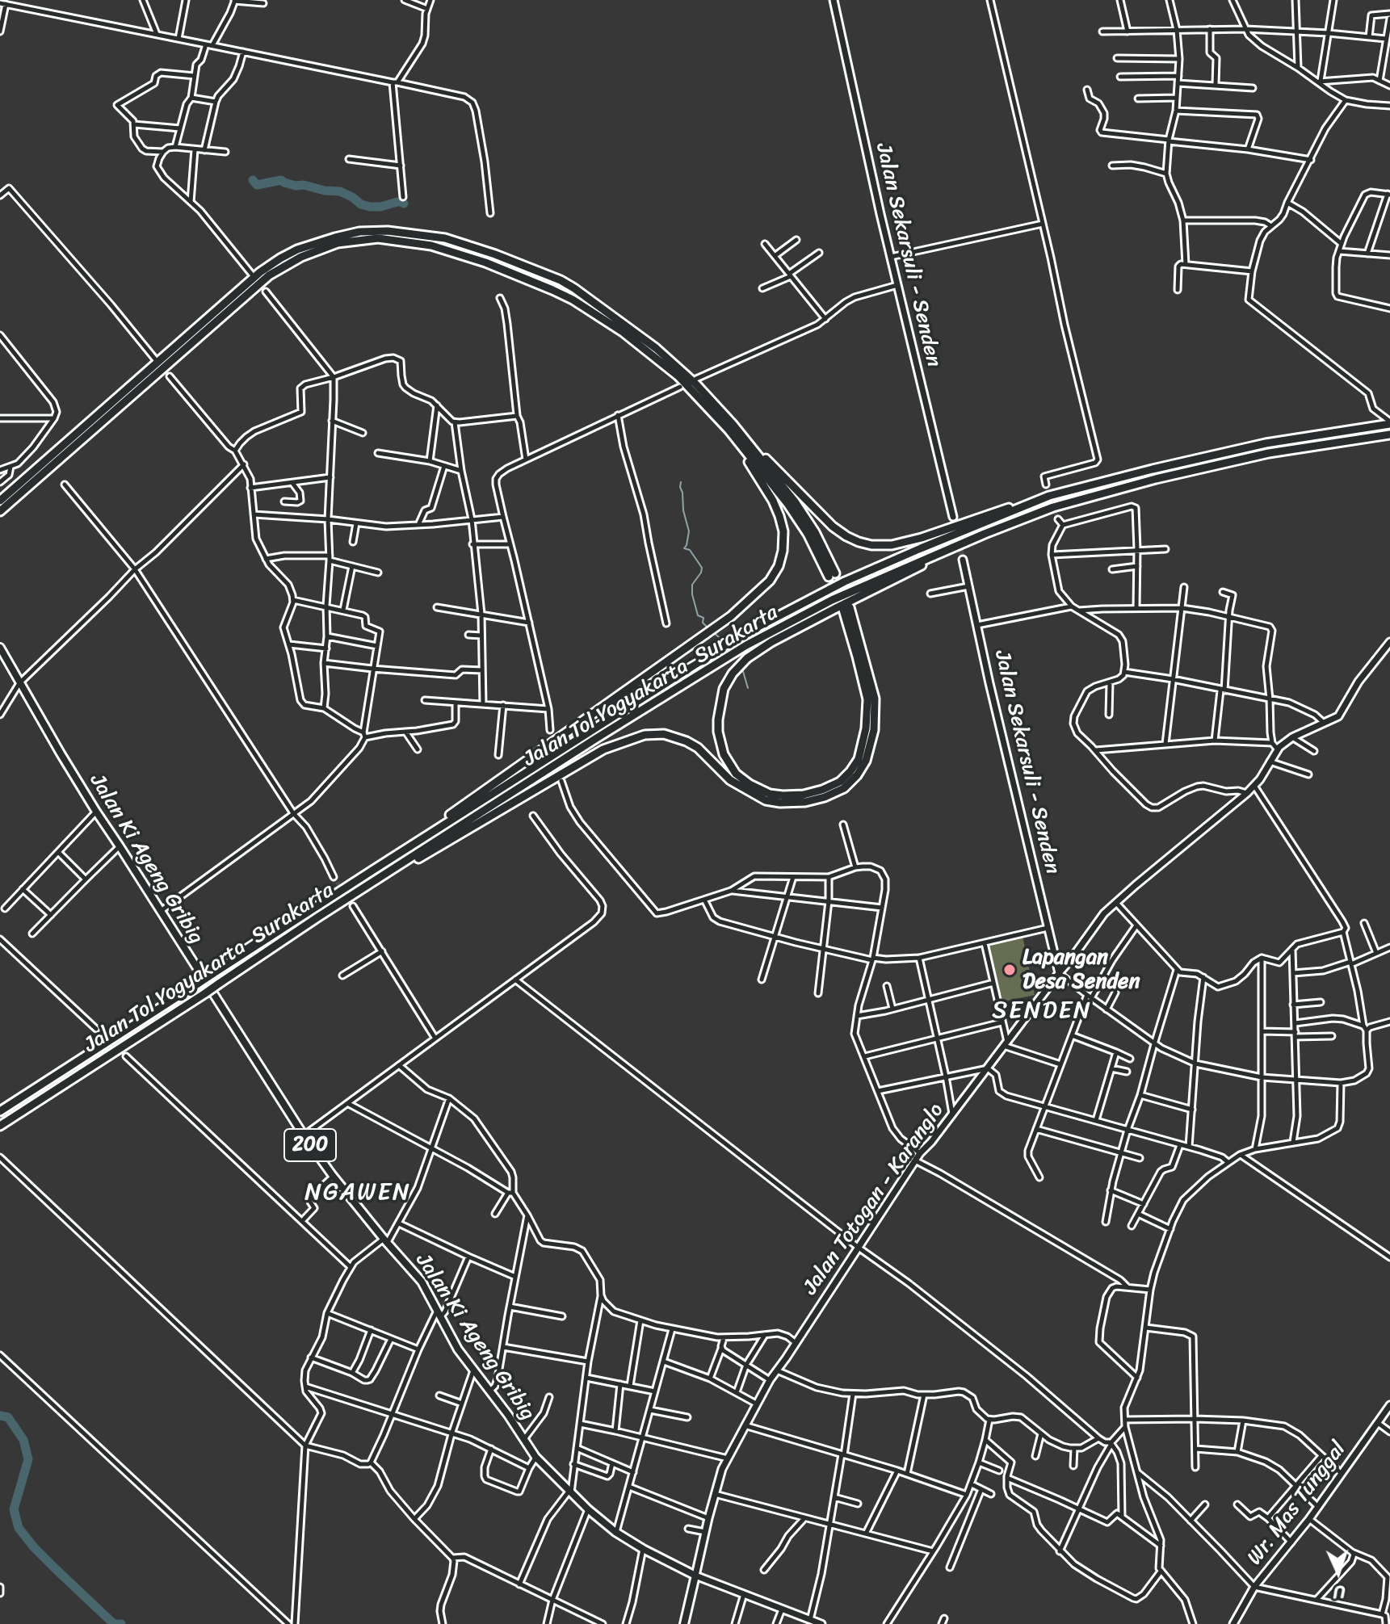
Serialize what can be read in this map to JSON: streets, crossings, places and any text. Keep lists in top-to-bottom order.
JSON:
{
  "streets": {
    "highway": ["Jalan Tol Yogyakarta–Surakarta"],
    "main road": ["Jalan Ki Ageng Gribig", "200"],
    "street": ["Jalan Sekarsuli - Senden", "Jalan Totogan - Karanglo", "Wr. Mas Tunggal"]
  },
  "crossings": [
    ["Jalan Sekarsuli - Senden", "Jalan Totogan - Karanglo"],
    ["Jalan Ki Ageng Gribig", "Jalan Totogan - Karanglo"]
  ],
  "districts": ["SENDEN", "NGAWEN"],
  "places": ["Lapangan Desa Senden"],
  "north": "bottom"
}
